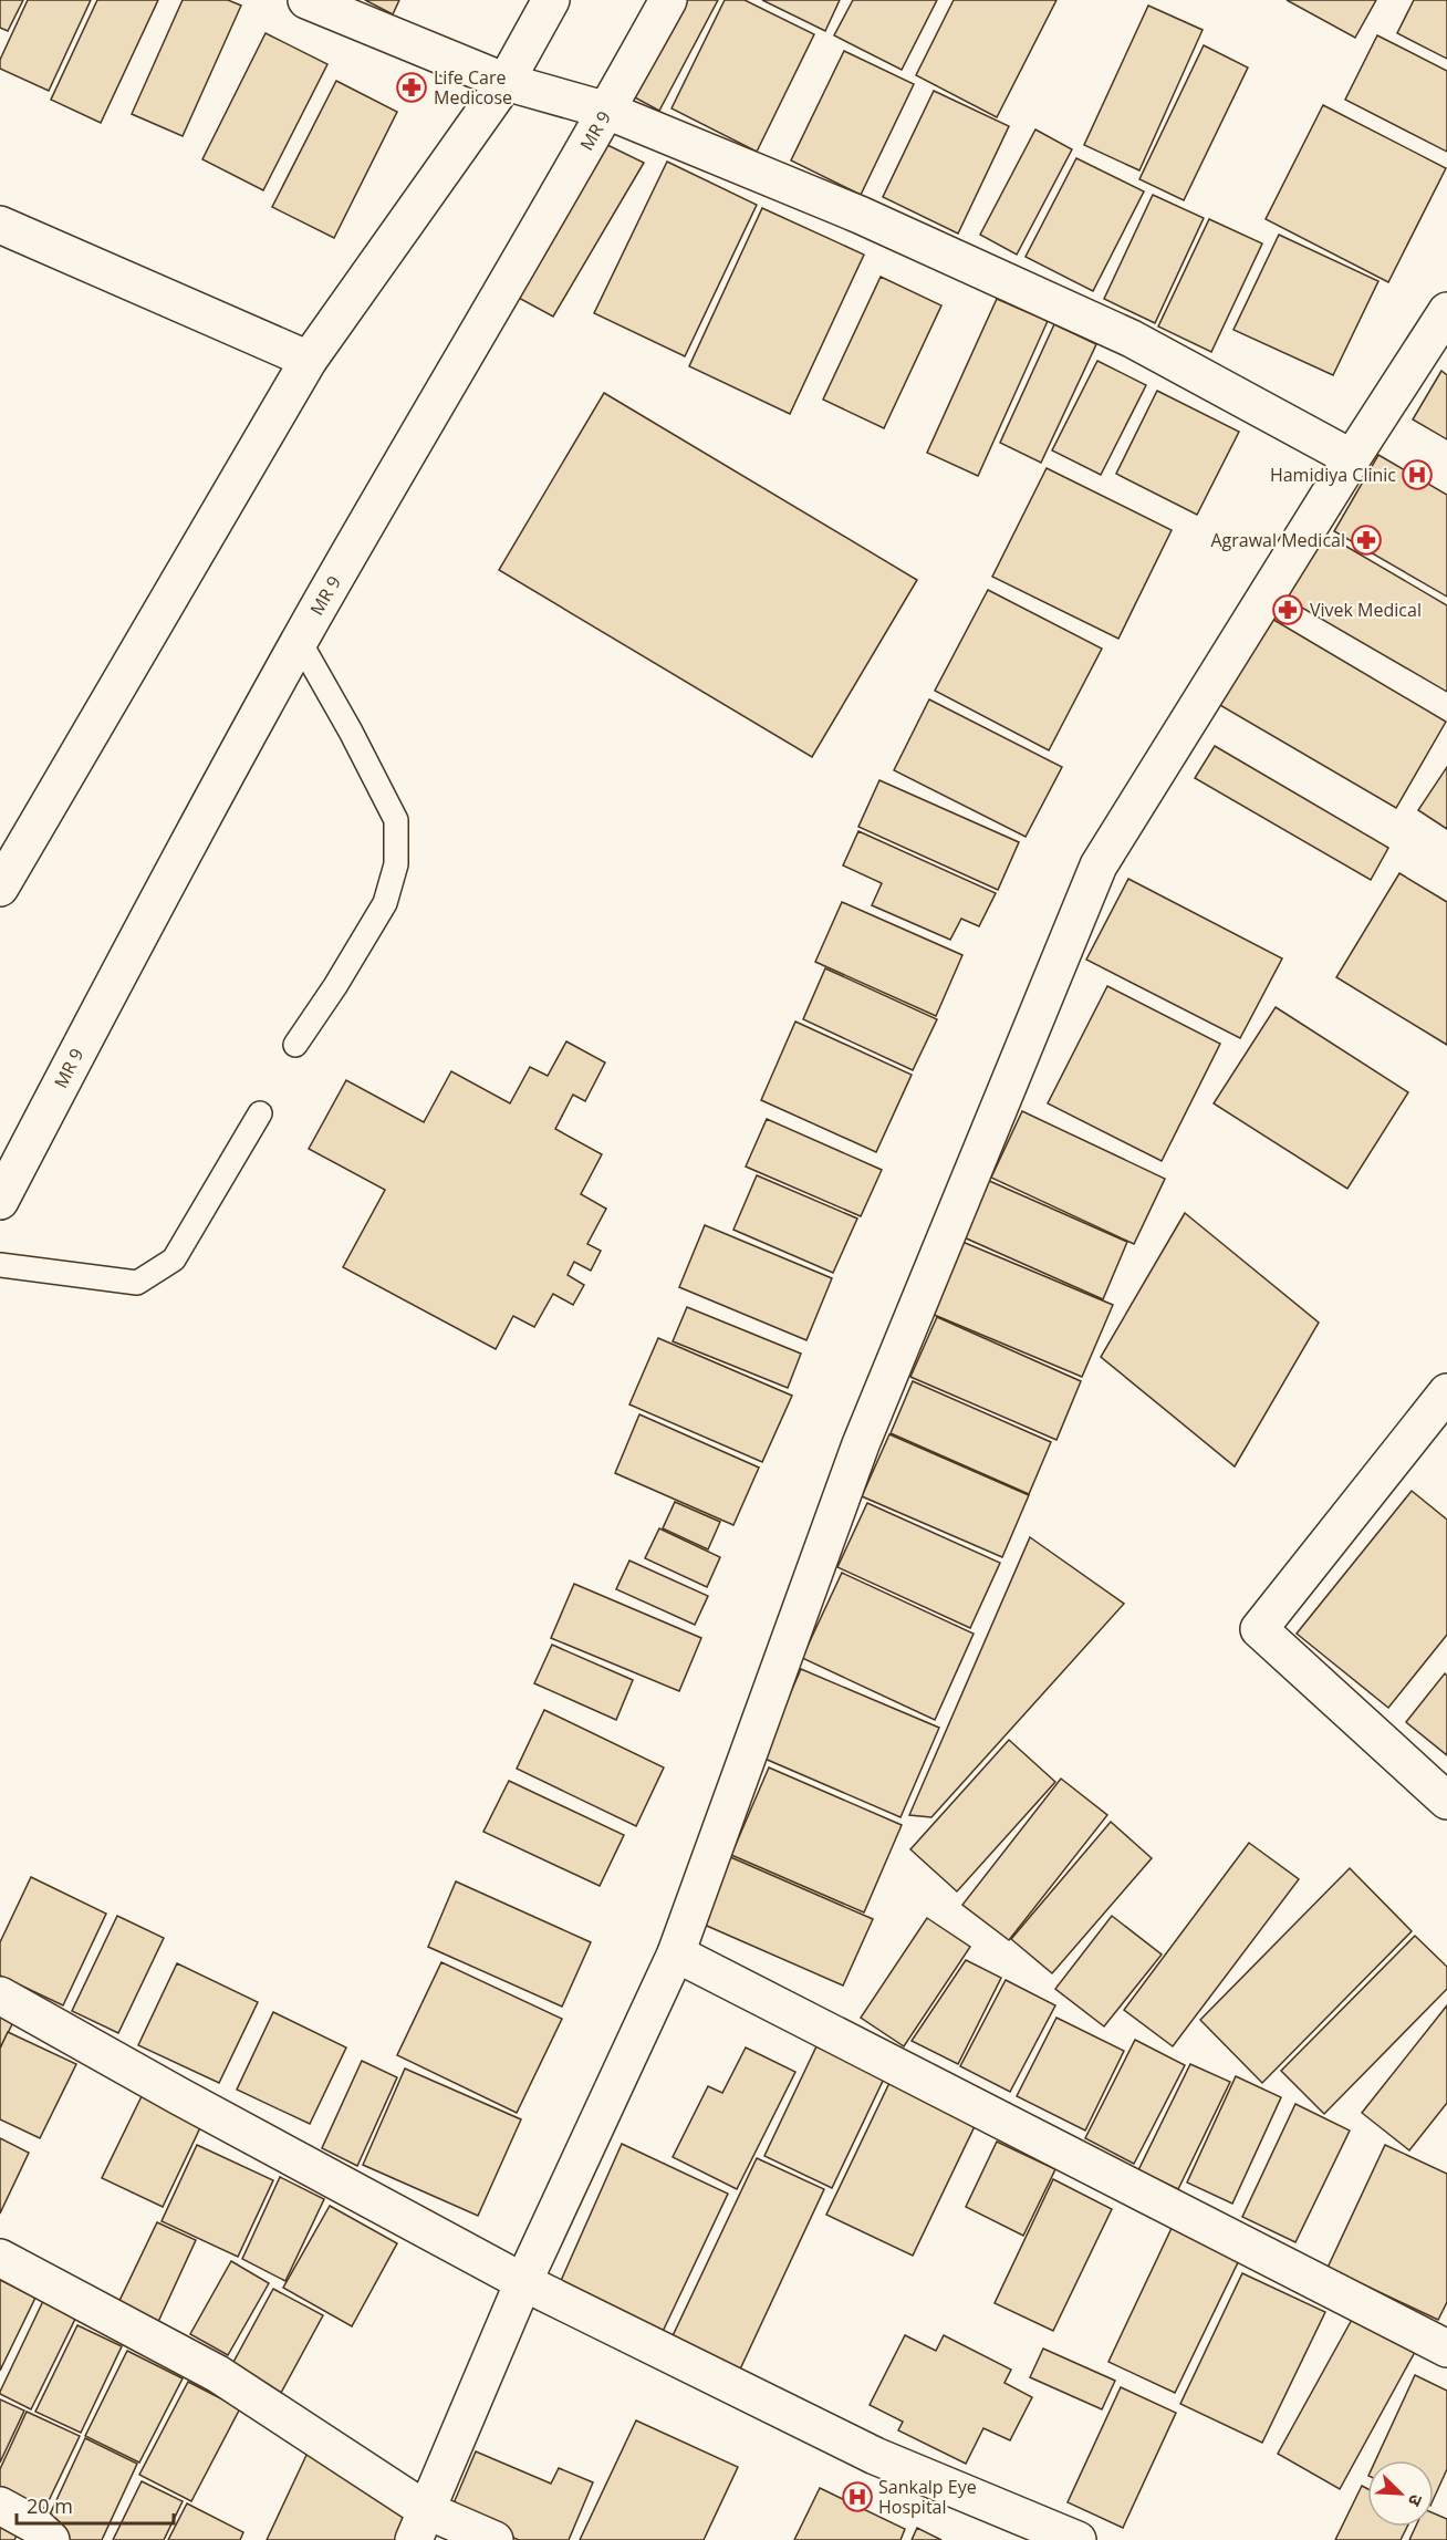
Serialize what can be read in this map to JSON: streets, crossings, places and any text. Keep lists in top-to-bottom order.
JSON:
{
  "streets": {
    "street": ["MR 9"]
  },
  "places": {
    "pharmacy": ["Life Care Medicose", "Agrawal Medical", "Vivek Medical"],
    "hospital": ["Hamidiya Clinic", "Sankalp Eye Hospital"]
  },
  "scale_bar": "20 m",
  "north": "bottom right"
}
